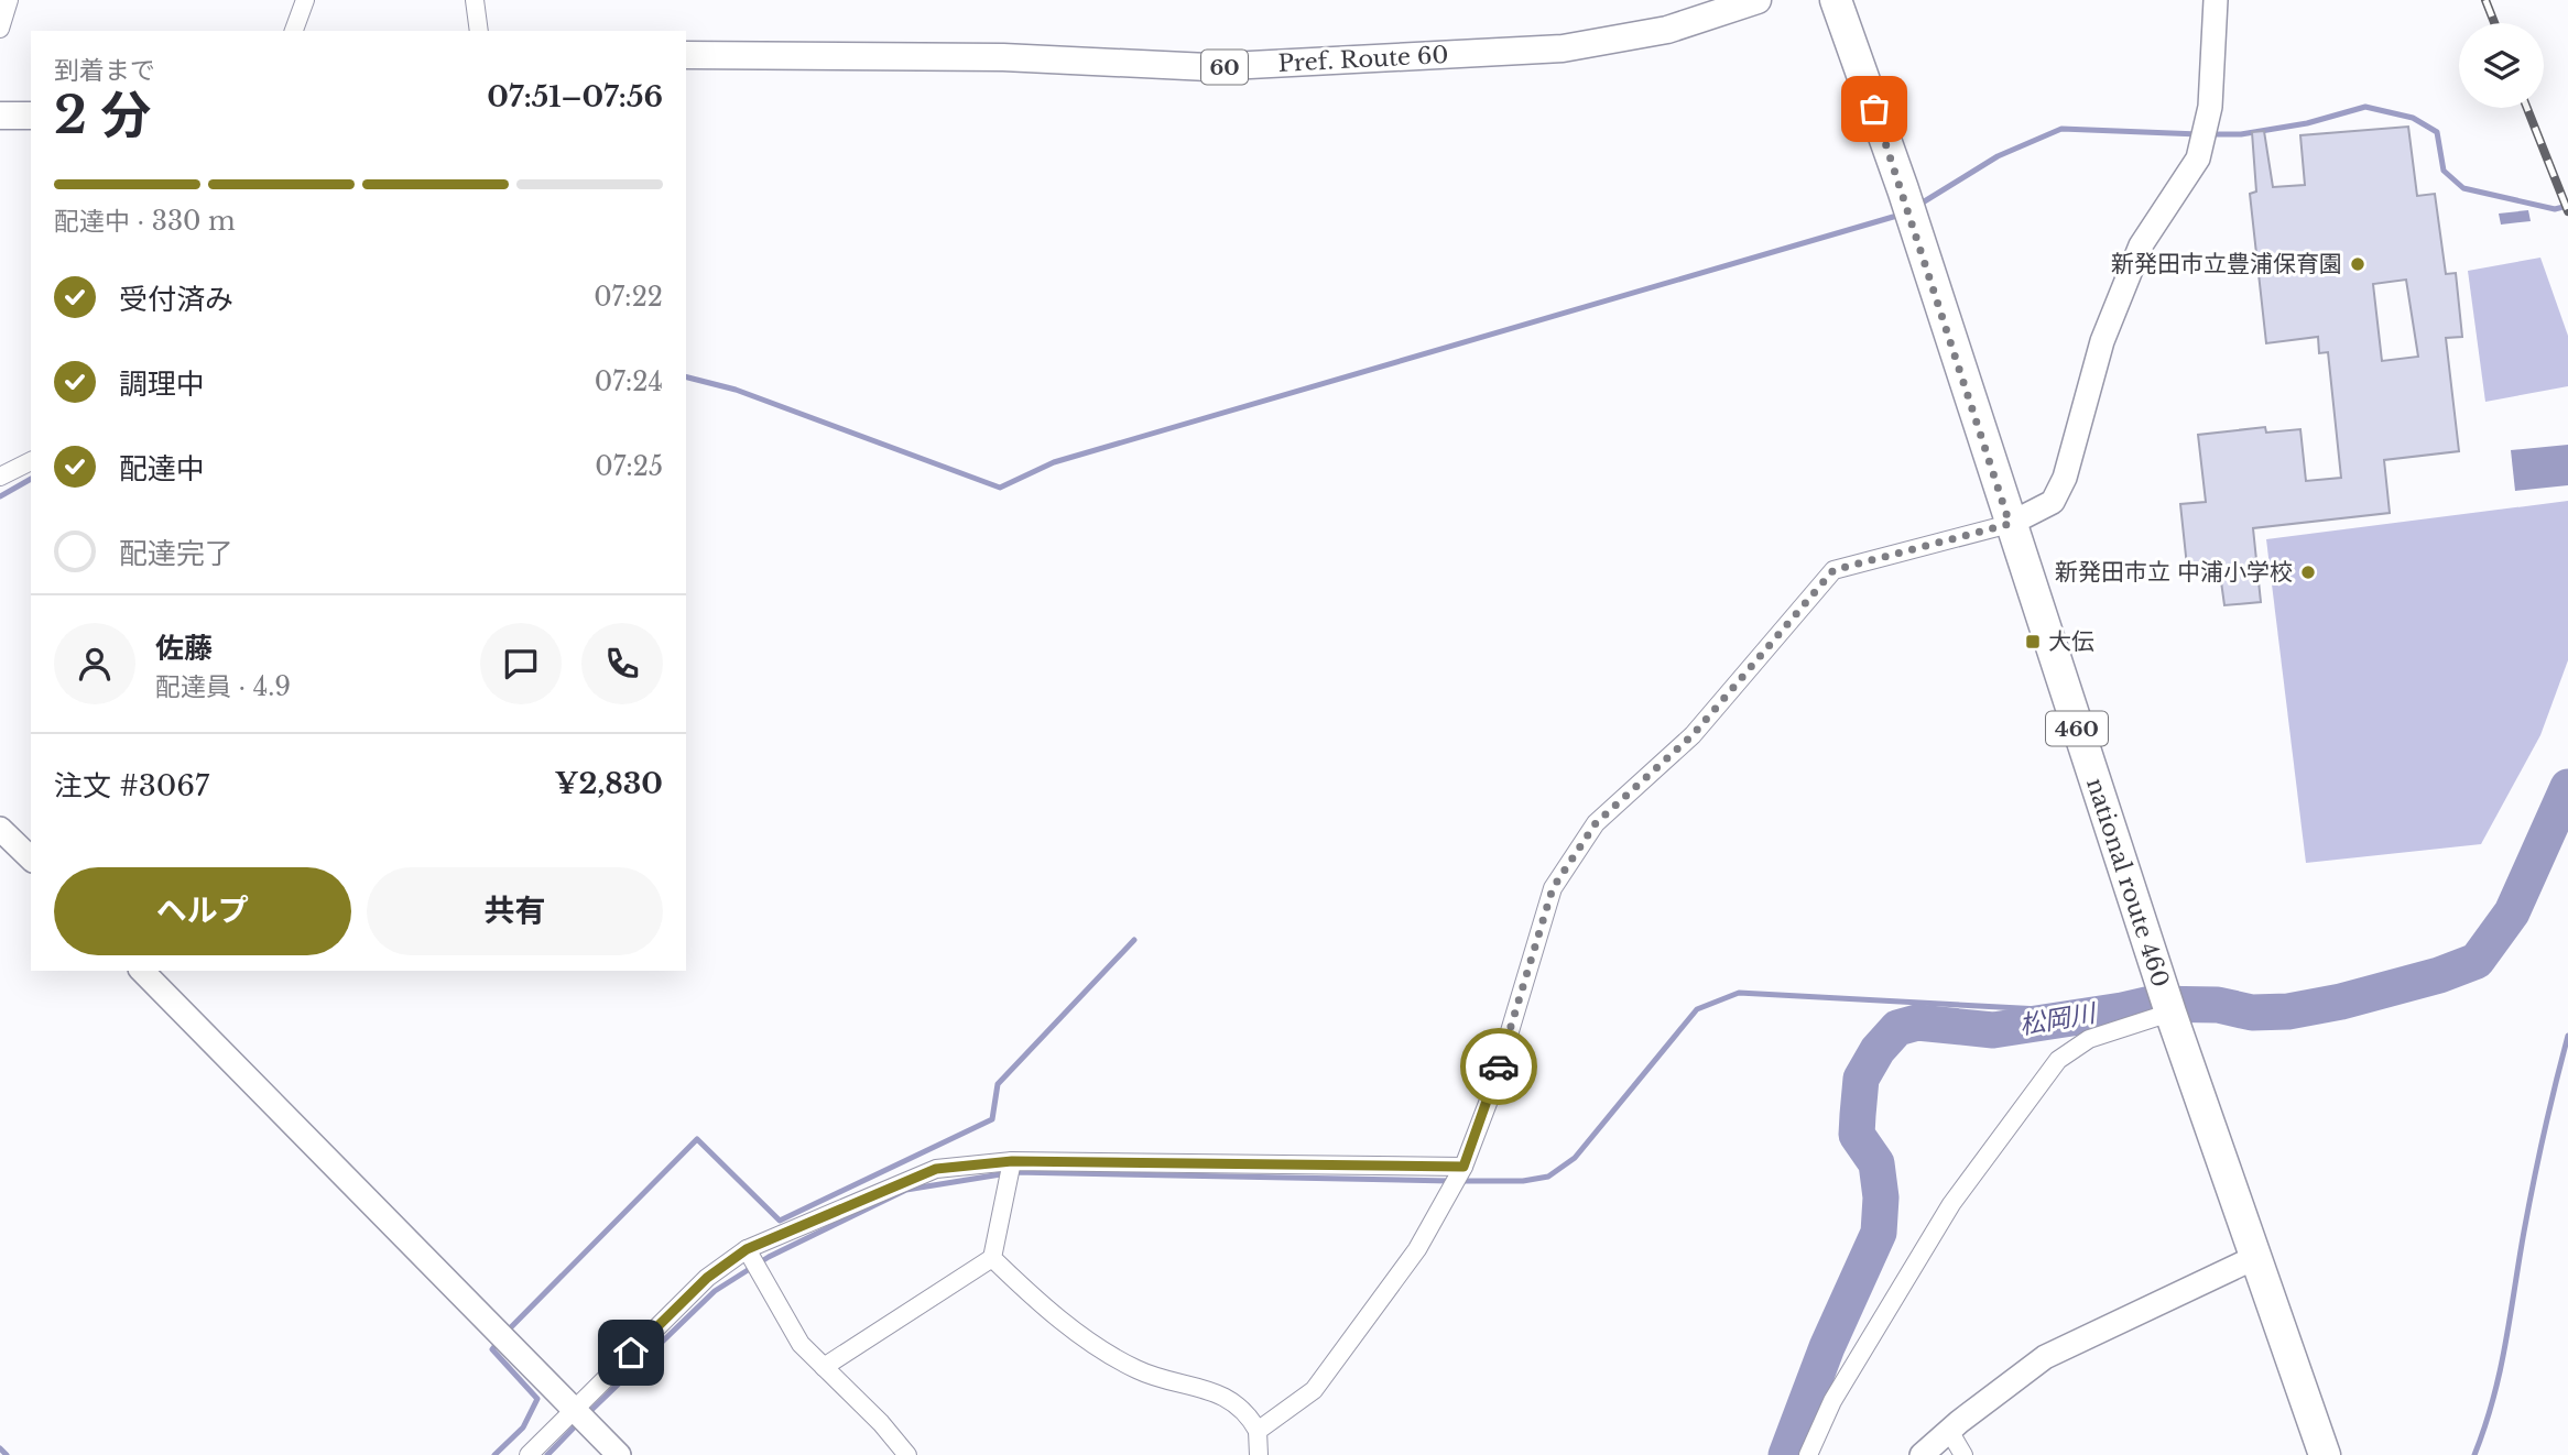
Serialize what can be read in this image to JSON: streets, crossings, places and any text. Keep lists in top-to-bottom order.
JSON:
{
  "streets": {
    "highway": ["460", "national route 460"],
    "main road": ["Pref. Route 60", "60"]
  },
  "water": ["松岡川"],
  "places": {
    "other": ["新発田市立豊浦保育園", "新発田市立 中浦小学校"],
    "transit": ["大伝"]
  },
  "page": {
    "heading": ["2 分", "到着まで", "07:51–07:56"],
    "panel": [
      "佐藤",
      "配達員 · 4.9",
      "注文 #3067",
      "¥2,830"
    ],
    "bar": "配達中 · 330 m",
    "list": [
      ["受付済み", "07:22"],
      ["調理中", "07:24"],
      ["配達中", "07:25"],
      "配達完了"
    ],
    "buttons": ["ヘルプ", "共有"]
  }
}
